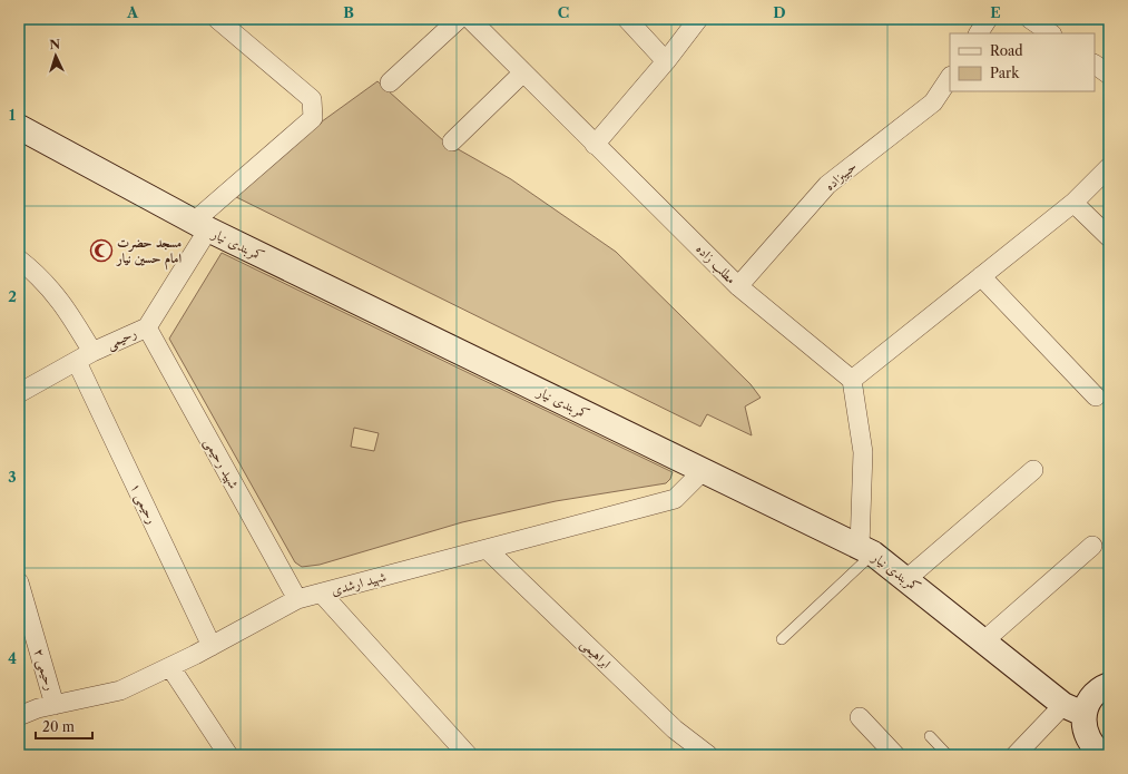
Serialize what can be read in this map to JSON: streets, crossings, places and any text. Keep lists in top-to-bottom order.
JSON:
{
  "streets": {
    "main road": ["کمربندی نیار"],
    "street": [
      "حبیبزاده",
      "مطلب زاده",
      "رحیمی",
      "شهید رحیمی",
      "رحیمی ۱",
      "شهید ارشدی",
      "ابراهیمی",
      "رحیمی ۲"
    ]
  },
  "crossings": [
    ["حبیبزاده", "مطلب زاده"],
    ["کمربندی نیار", "رحیمی"],
    ["کمربندی نیار", "شهید ارشدی"],
    ["رحیمی", "شهید رحیمی"],
    ["رحیمی", "رحیمی ۱"],
    ["شهید رحیمی", "شهید ارشدی"],
    ["رحیمی ۱", "شهید ارشدی"],
    ["شهید ارشدی", "ابراهیمی"],
    ["شهید ارشدی", "رحیمی ۲"]
  ],
  "places": {
    "mosque": ["مسجد حضرت امام حسین نیار"]
  },
  "legend": ["Road", "Park"],
  "scale_bar": "20 m",
  "north": "top",
  "grid": {
    "columns": [
      "A",
      "B",
      "C",
      "D",
      "E"
    ],
    "rows": [
      "1",
      "2",
      "3",
      "4"
    ]
  }
}
